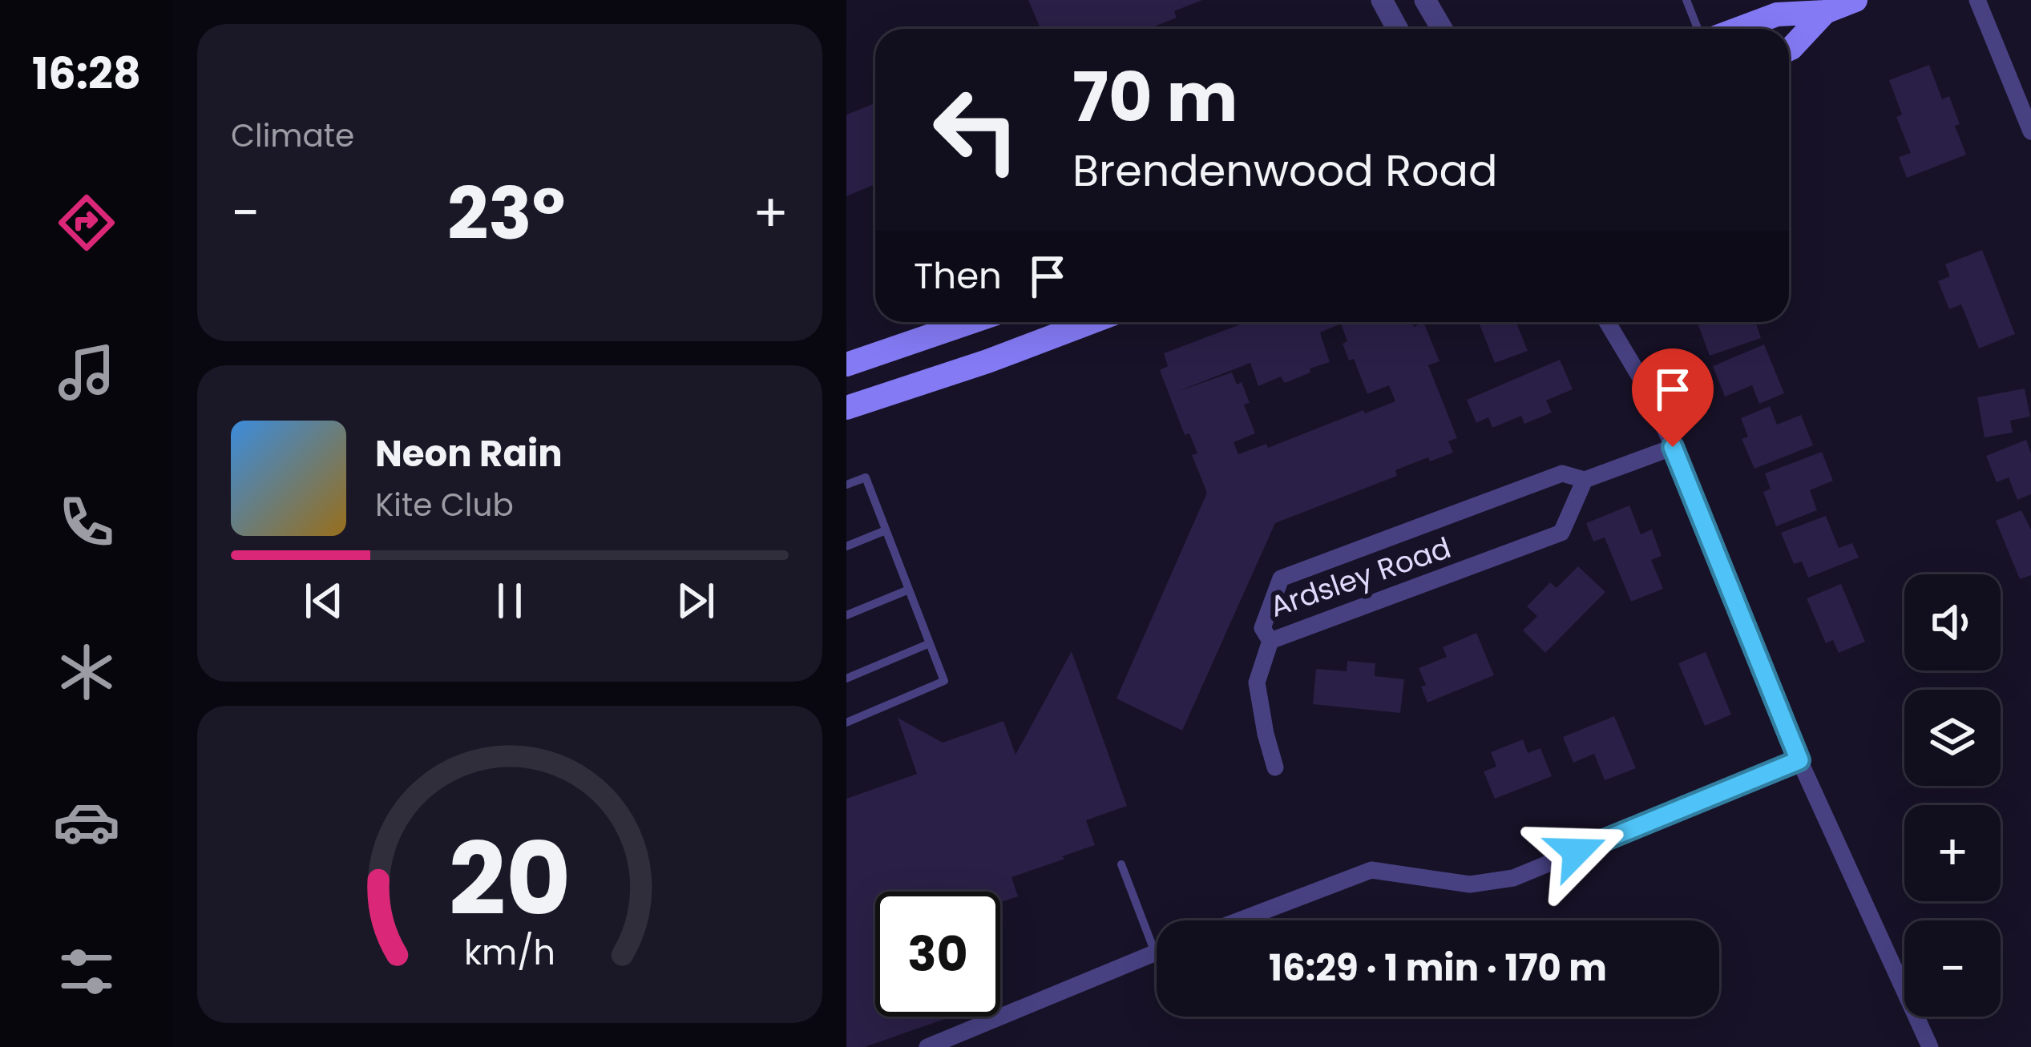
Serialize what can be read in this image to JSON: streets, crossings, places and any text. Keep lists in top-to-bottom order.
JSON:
{
  "streets": {
    "street": ["Ardsley Road"]
  },
  "page": {
    "tabs": "16:28",
    "tile": "Climate",
    "turn": ["70 m", "Brendenwood Road"],
    "heat": ["−", "23°", "+"],
    "then": "Then",
    "song": ["Neon Rain", "Kite Club"],
    "map_buttons": ["+", "−"],
    "limit": "30",
    "trip": "16:29 · 1 min · 170 m",
    "gauge": ["20", "km/h"]
  }
}
